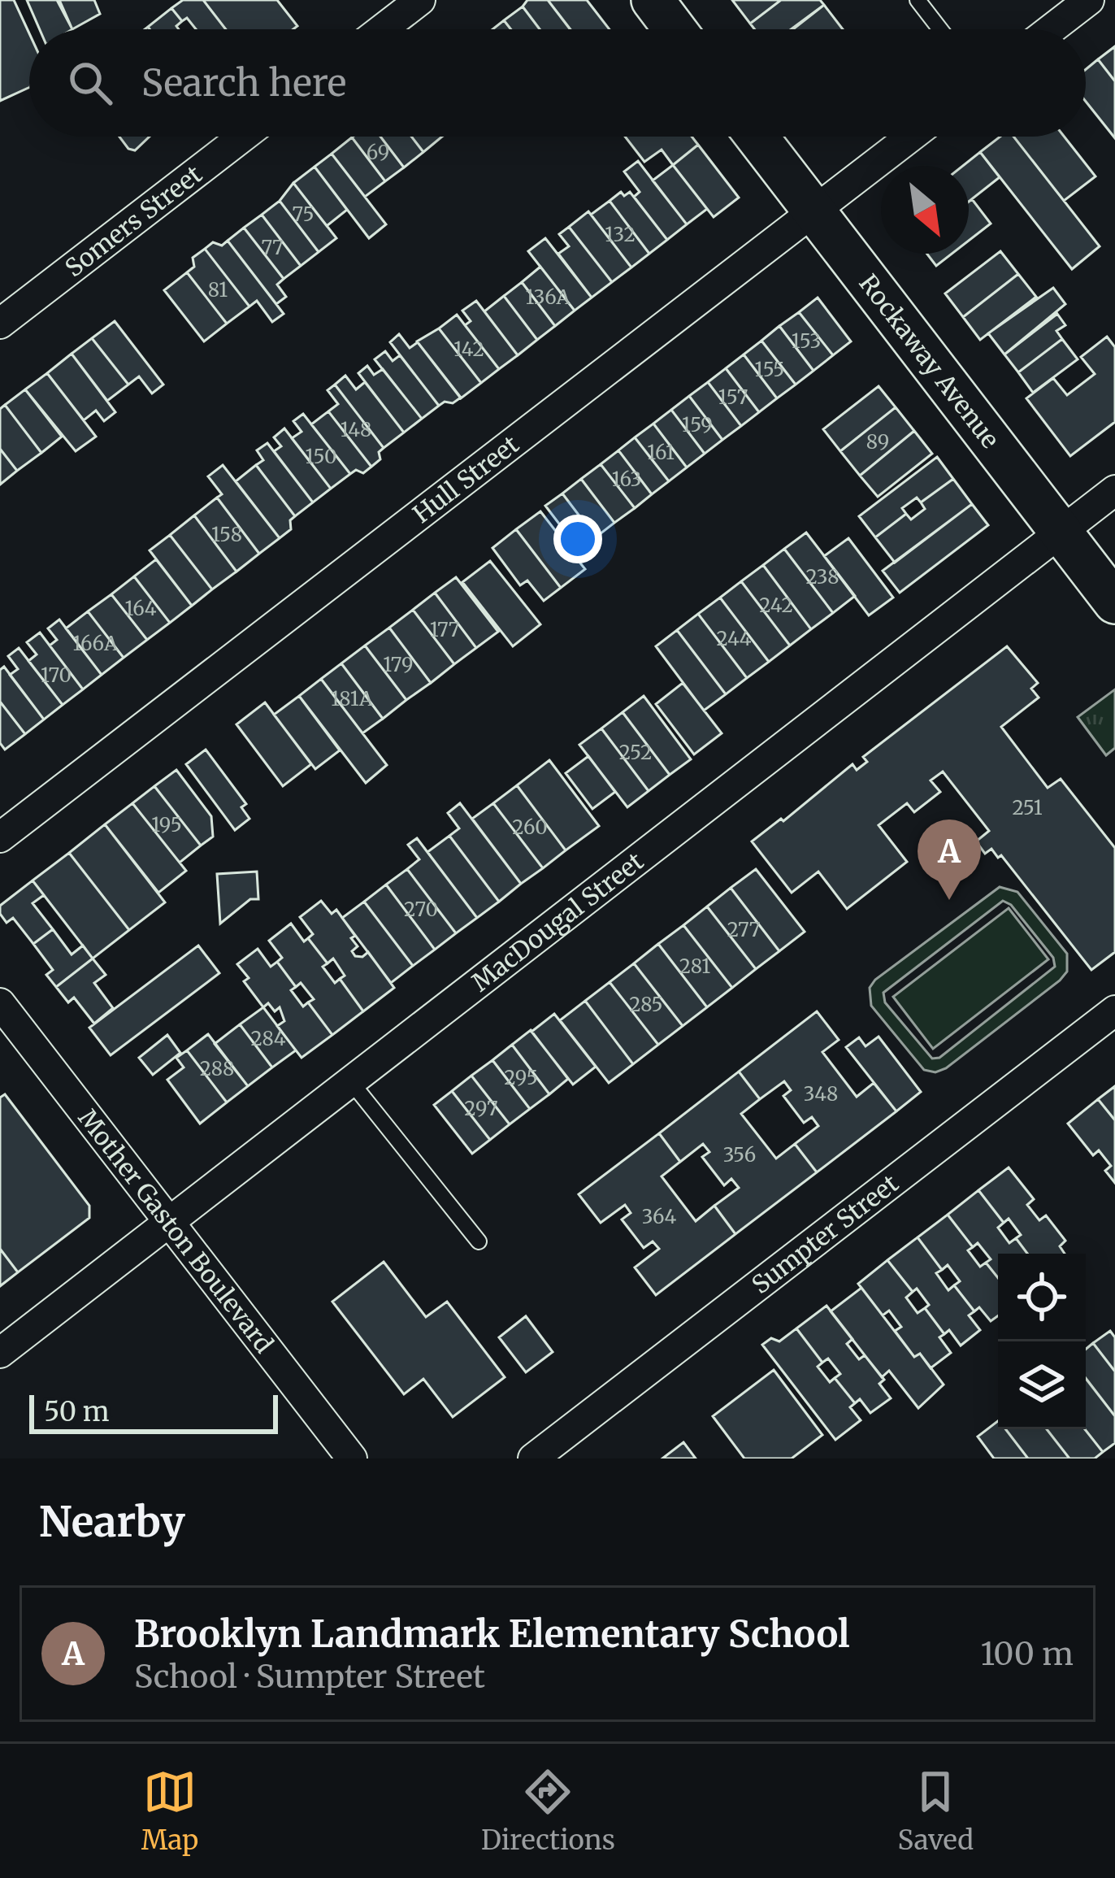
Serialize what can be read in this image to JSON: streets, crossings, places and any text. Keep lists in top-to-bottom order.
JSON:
{
  "streets": {
    "main road": ["Rockaway Avenue"],
    "street": [
      "Somers Street",
      "Hull Street",
      "MacDougal Street",
      "Mother Gaston Boulevard",
      "Sumpter Street"
    ]
  },
  "crossings": [
    ["Rockaway Avenue", "Hull Street"],
    ["Rockaway Avenue", "MacDougal Street"],
    ["MacDougal Street", "Mother Gaston Boulevard"]
  ],
  "house_numbers": [
    "69",
    "75",
    "132",
    "77",
    "81",
    "136A",
    "153",
    "142",
    "155",
    "157",
    "159",
    "148",
    "89",
    "161",
    "150",
    "163",
    "158",
    "238",
    "242",
    "164",
    "177",
    "244",
    "166A",
    "179",
    "170",
    "181A",
    "252",
    "251",
    "195",
    "260",
    "270",
    "277",
    "281",
    "285",
    "284",
    "288",
    "295",
    "348",
    "297",
    "356",
    "364"
  ],
  "scale_bar": "50 m",
  "north": "bottom right",
  "page": {
    "search": "Search here",
    "pins": "A",
    "scale": "50 m",
    "heading": "Nearby",
    "list": [
      {
        "mark": "A",
        "name": "Brooklyn Landmark Elementary School",
        "note": "School · Sumpter Street",
        "value": "100 m"
      }
    ],
    "nav": ["Map", "Directions", "Saved"]
  }
}
